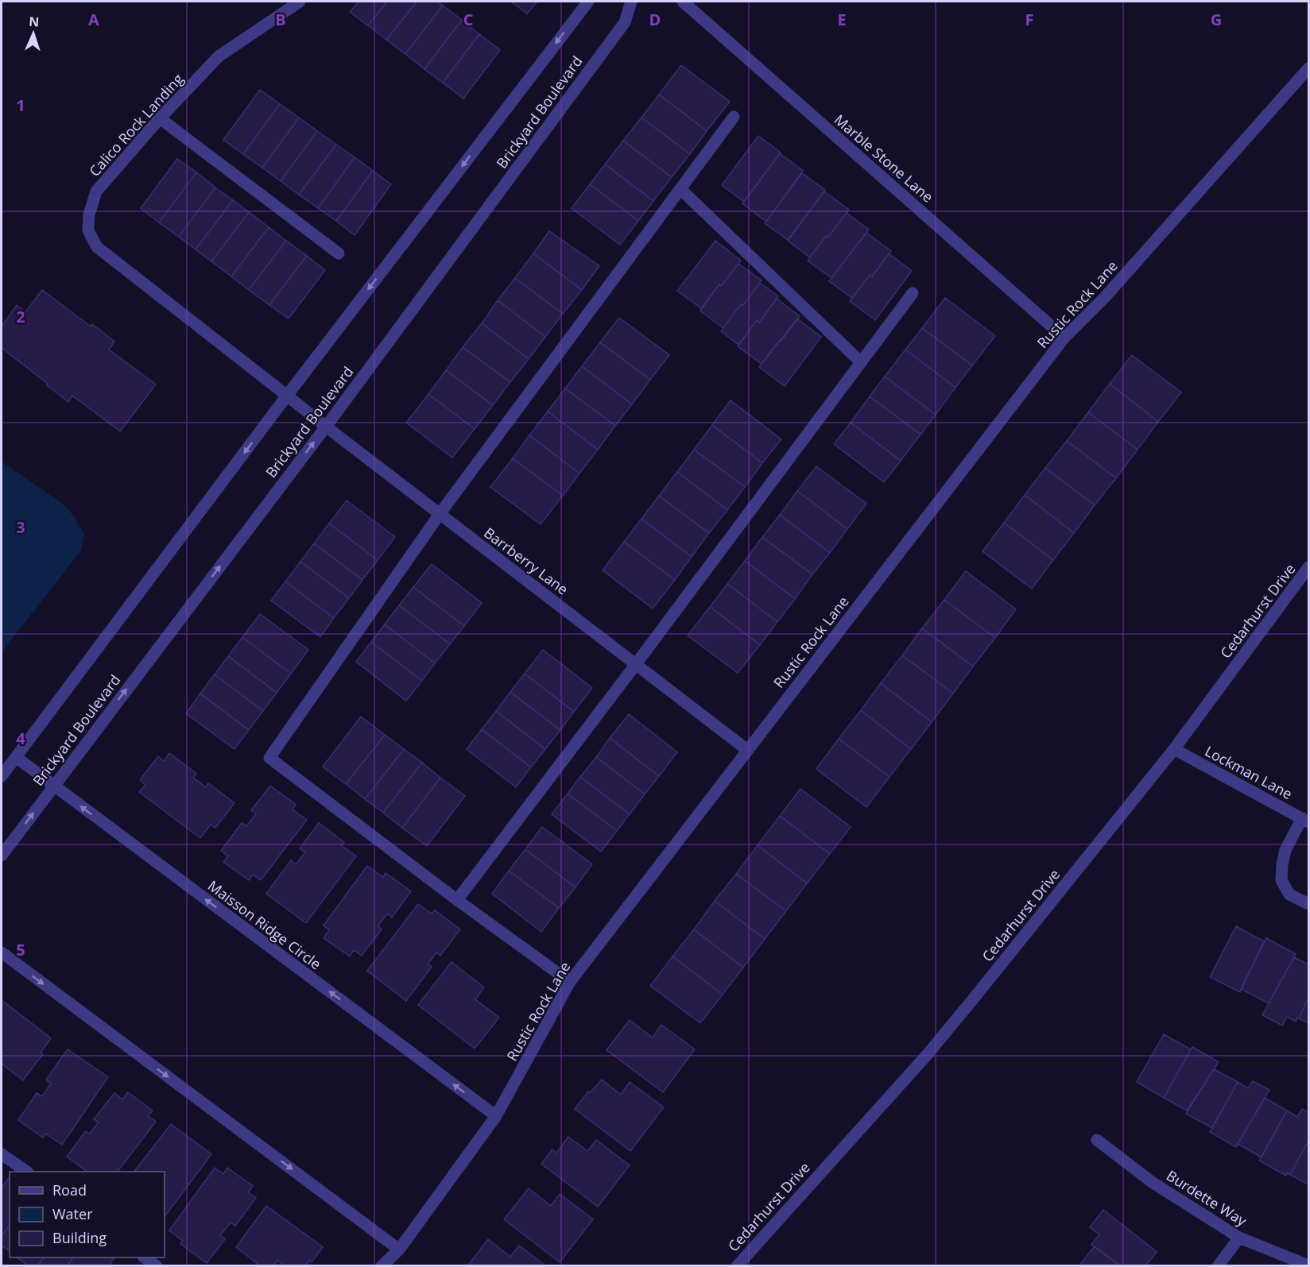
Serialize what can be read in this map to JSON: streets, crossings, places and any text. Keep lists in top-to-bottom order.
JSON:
{
  "streets": {
    "street": [
      "Brickyard Boulevard",
      "Calico Rock Landing",
      "Marble Stone Lane",
      "Rustic Rock Lane",
      "Barrberry Lane",
      "Cedarhurst Drive",
      "Lockman Lane",
      "Maisson Ridge Circle",
      "Burdette Way"
    ]
  },
  "crossings": [
    ["Brickyard Boulevard", "Calico Rock Landing"],
    ["Brickyard Boulevard", "Barrberry Lane"],
    ["Brickyard Boulevard", "Maisson Ridge Circle"],
    ["Calico Rock Landing", "Barrberry Lane"],
    ["Marble Stone Lane", "Rustic Rock Lane"],
    ["Rustic Rock Lane", "Barrberry Lane"],
    ["Rustic Rock Lane", "Maisson Ridge Circle"],
    ["Cedarhurst Drive", "Lockman Lane"]
  ],
  "one_way": ["Maisson Ridge Circle"],
  "legend": ["Road", "Water", "Building"],
  "north": "top",
  "grid": {
    "columns": [
      "A",
      "B",
      "C",
      "D",
      "E",
      "F",
      "G"
    ],
    "rows": [
      "1",
      "2",
      "3",
      "4",
      "5"
    ]
  }
}
